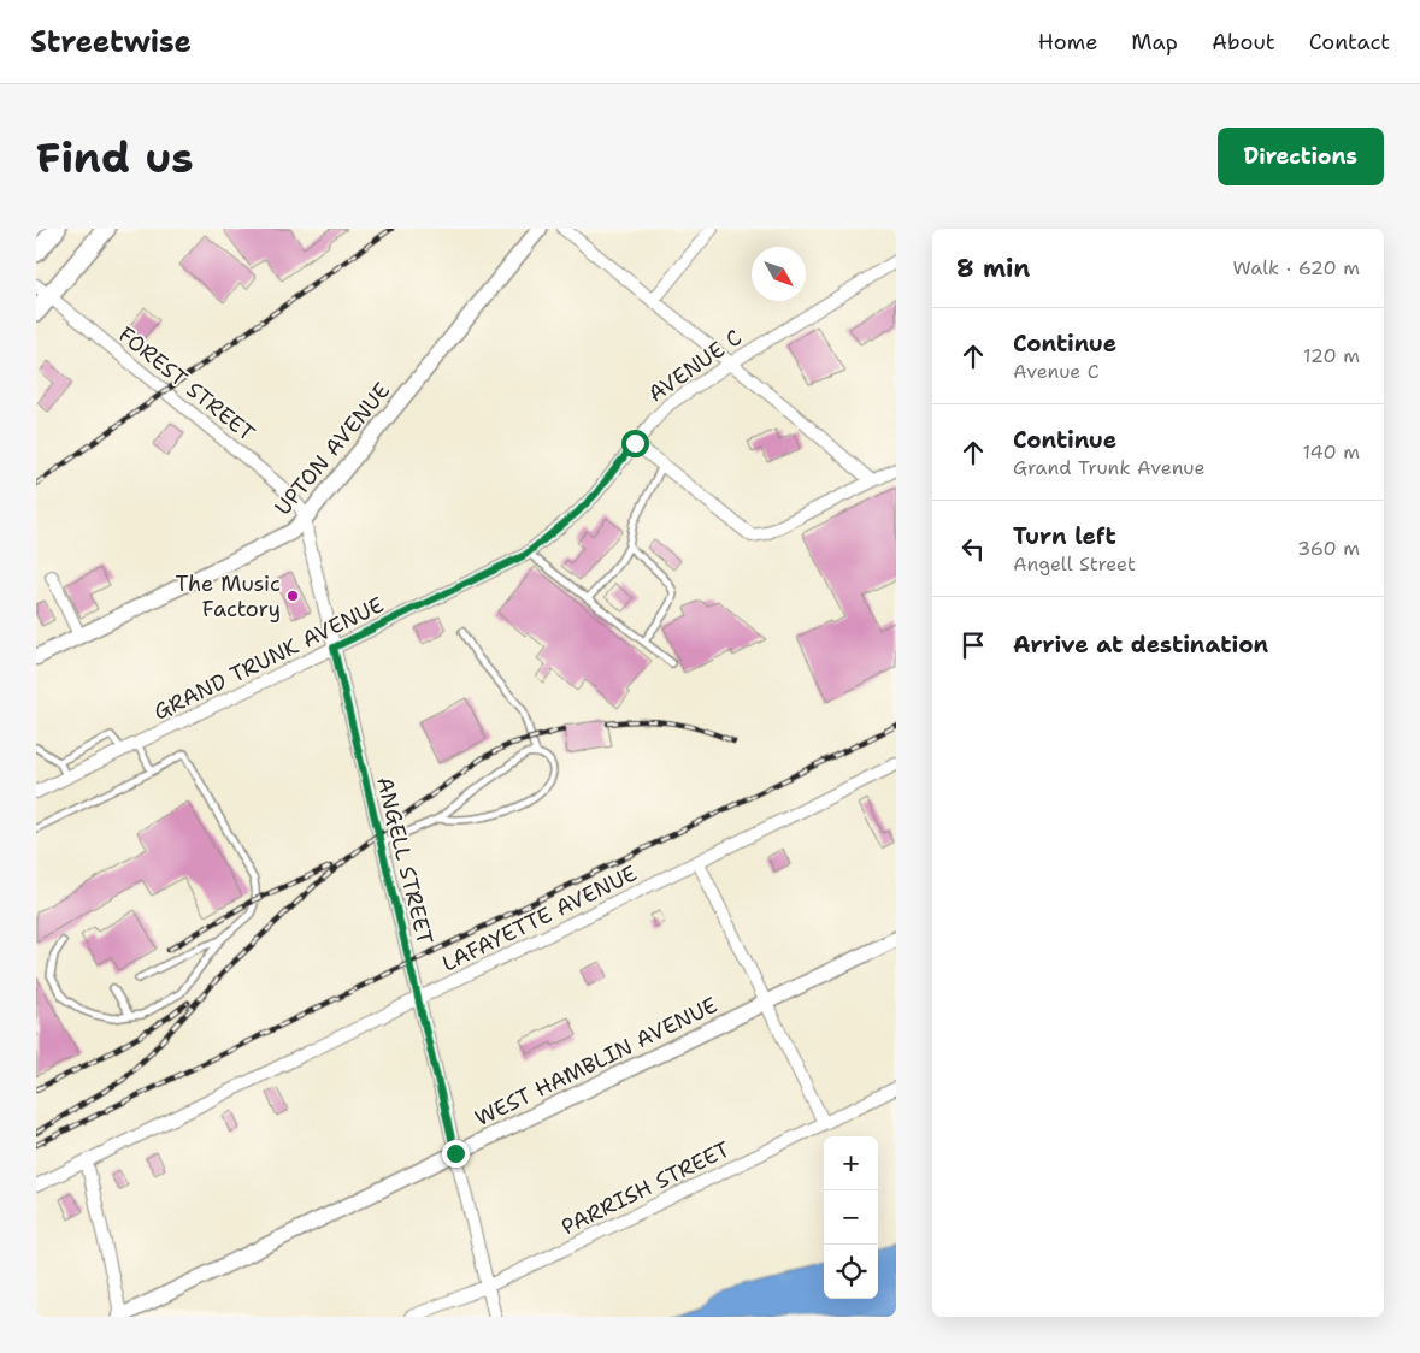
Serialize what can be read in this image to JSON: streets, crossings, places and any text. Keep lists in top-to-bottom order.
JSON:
{
  "streets": {
    "street": [
      "AVENUE C",
      "FOREST STREET",
      "UPTON AVENUE",
      "GRAND TRUNK AVENUE",
      "ANGELL STREET",
      "LAFAYETTE AVENUE",
      "WEST HAMBLIN AVENUE",
      "PARRISH STREET"
    ]
  },
  "crossings": [
    ["AVENUE C", "GRAND TRUNK AVENUE"],
    ["FOREST STREET", "UPTON AVENUE"],
    ["FOREST STREET", "ANGELL STREET"],
    ["UPTON AVENUE", "ANGELL STREET"],
    ["GRAND TRUNK AVENUE", "ANGELL STREET"],
    ["ANGELL STREET", "LAFAYETTE AVENUE"],
    ["ANGELL STREET", "WEST HAMBLIN AVENUE"],
    ["ANGELL STREET", "PARRISH STREET"]
  ],
  "places": ["The Music Factory"],
  "north": "bottom right",
  "page": {
    "header": "Streetwise",
    "nav": [
      "Home",
      "Map",
      "About",
      "Contact"
    ],
    "buttons": "Directions",
    "title": "Find us",
    "heading": ["8 min", "Walk · 620 m"],
    "list": [
      ["Continue", "Avenue C", "120 m"],
      ["Continue", "Grand Trunk Avenue", "140 m"],
      ["Turn left", "Angell Street", "360 m"],
      "Arrive at destination"
    ],
    "map_buttons": ["+", "−"]
  }
}
